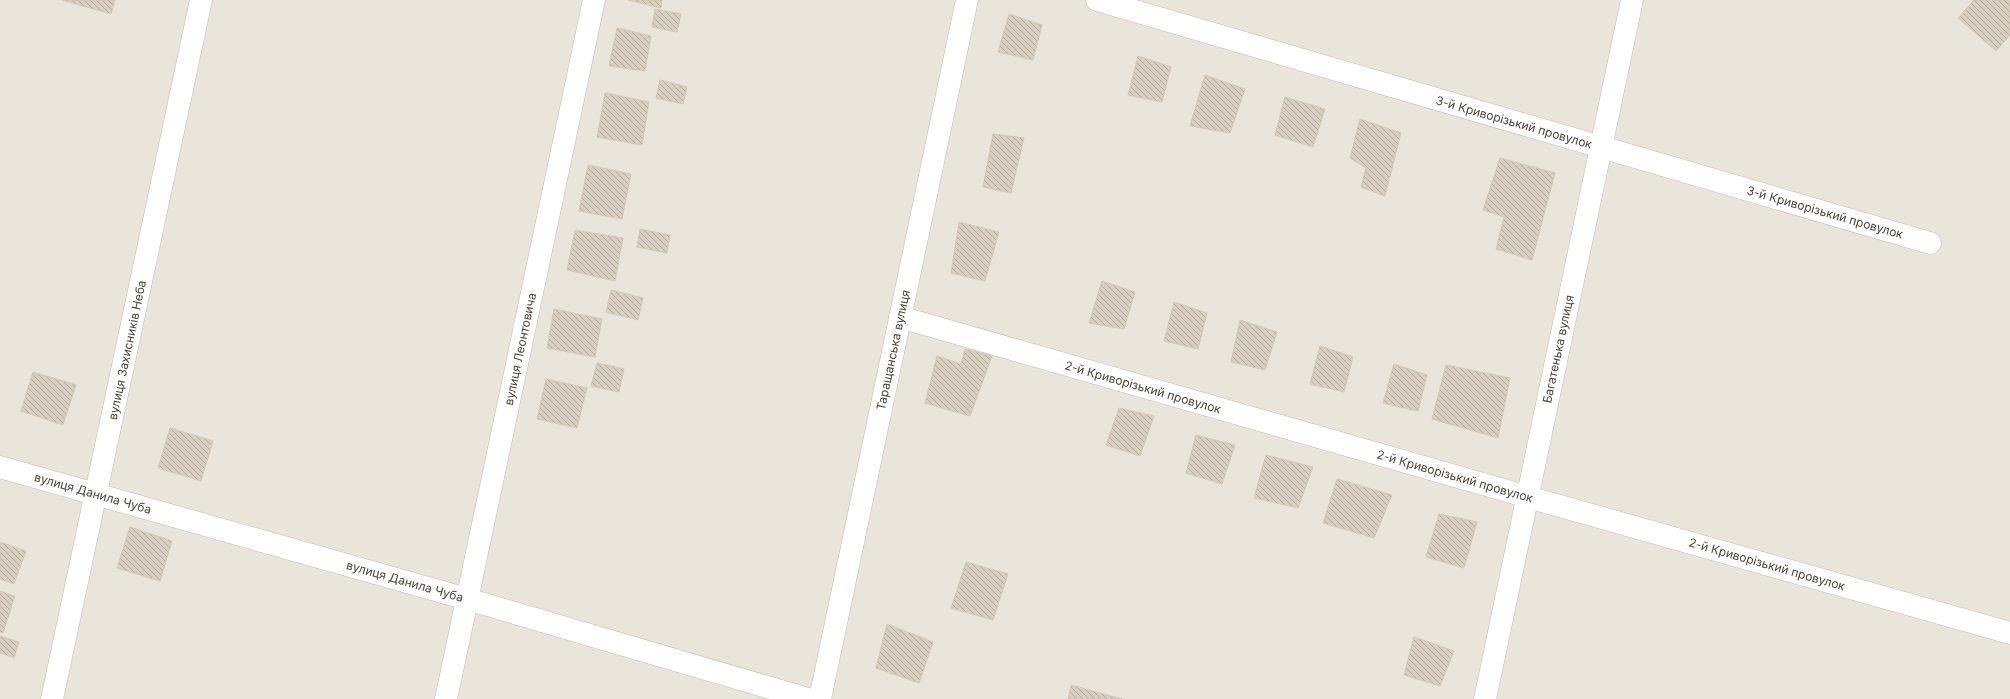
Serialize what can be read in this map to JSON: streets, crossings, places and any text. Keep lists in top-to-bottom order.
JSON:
{
  "streets": {
    "street": [
      "3-й Криворізький провулок",
      "вулиця Леонтовича",
      "Багатенька вулиця",
      "вулиця Захисників Неба",
      "Таращанська вулиця",
      "2-й Криворізький провулок",
      "вулиця Данила Чуба"
    ]
  },
  "crossings": [
    ["3-й Криворізький провулок", "Багатенька вулиця"],
    ["вулиця Леонтовича", "вулиця Данила Чуба"],
    ["Багатенька вулиця", "2-й Криворізький провулок"],
    ["вулиця Захисників Неба", "вулиця Данила Чуба"],
    ["Таращанська вулиця", "2-й Криворізький провулок"]
  ]
}
